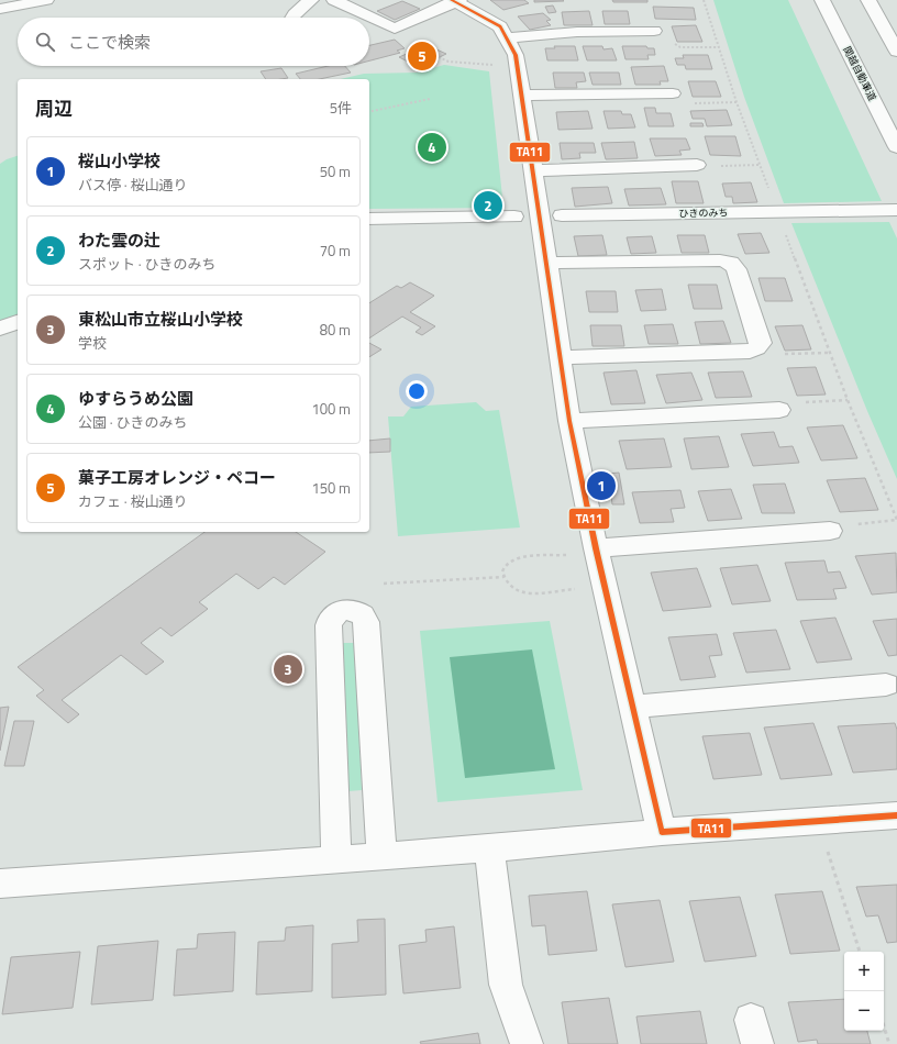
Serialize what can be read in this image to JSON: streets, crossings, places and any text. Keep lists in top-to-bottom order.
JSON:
{
  "streets": {
    "main road": ["関越自動車道", "ひきのみち"]
  },
  "lines": ["transit line TA11"],
  "page": {
    "search": "ここで検索",
    "pins": [
      "5",
      "4",
      "2",
      "1",
      "3"
    ],
    "heading": ["周辺", "5件"],
    "list": [
      {
        "mark": "1",
        "name": "桜山小学校",
        "note": "バス停 · 桜山通り",
        "value": "50 m"
      },
      {
        "mark": "2",
        "name": "わた雲の辻",
        "note": "スポット · ひきのみち",
        "value": "70 m"
      },
      {
        "mark": "3",
        "name": "東松山市立桜山小学校",
        "note": "学校",
        "value": "80 m"
      },
      {
        "mark": "4",
        "name": "ゆすらうめ公園",
        "note": "公園 · ひきのみち",
        "value": "100 m"
      },
      {
        "mark": "5",
        "name": "菓子工房オレンジ・ペコー",
        "note": "カフェ · 桜山通り",
        "value": "150 m"
      }
    ],
    "map_buttons": ["+", "−"]
  }
}
